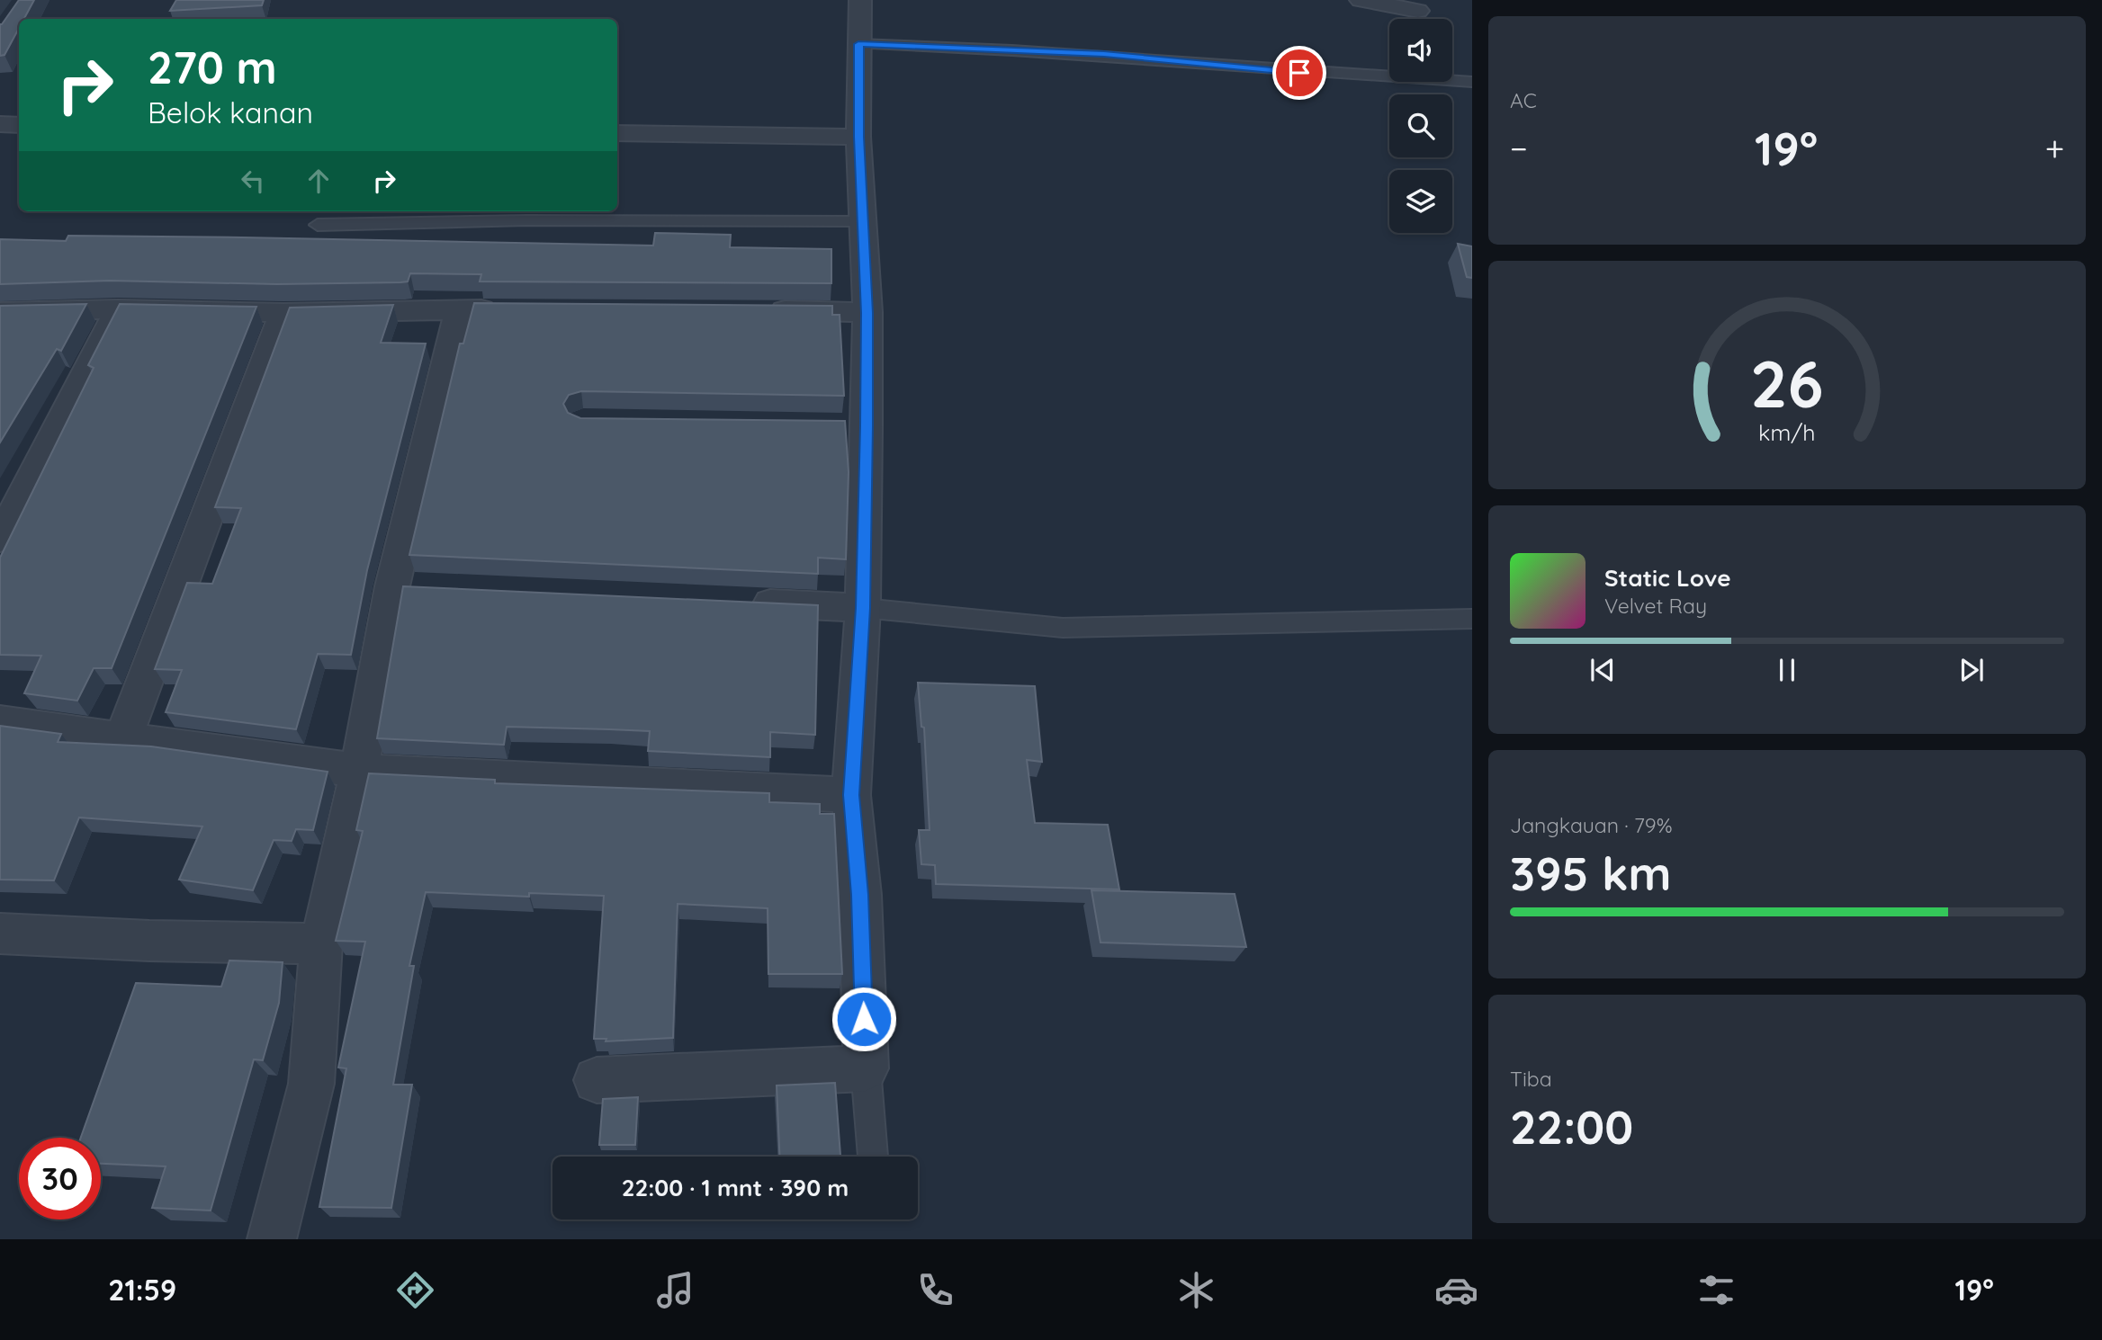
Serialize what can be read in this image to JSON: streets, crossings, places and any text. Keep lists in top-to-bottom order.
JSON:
{
  "page": {
    "tile": [
      "AC",
      ["Jangkauan · 79%", "395 km"],
      ["Tiba", "22:00"]
    ],
    "turn": ["270 m", "Belok kanan"],
    "heat": ["−", "19°", "+"],
    "song": ["Static Love", "Velvet Ray"],
    "limit": "30",
    "trip": "22:00 · 1 mnt · 390 m",
    "tabs": ["21:59", "19°"],
    "gauge": ["26", "km/h"]
  }
}
